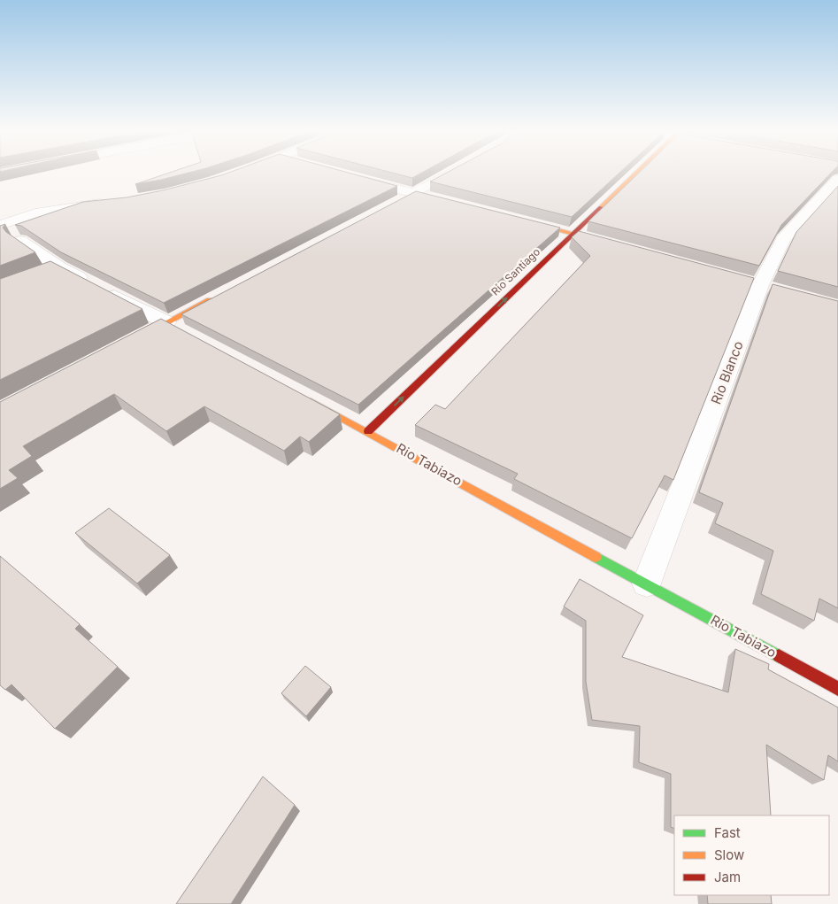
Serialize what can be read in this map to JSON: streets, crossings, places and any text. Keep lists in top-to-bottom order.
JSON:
{
  "streets": {
    "street": ["Rio Santiago", "Rio Blanco", "Rio Tabiazo"]
  },
  "crossings": [
    ["Rio Santiago", "Rio Tabiazo"],
    ["Rio Blanco", "Rio Tabiazo"]
  ],
  "one_way": ["Rio Santiago"],
  "legend": ["Fast", "Slow", "Jam"]
}
